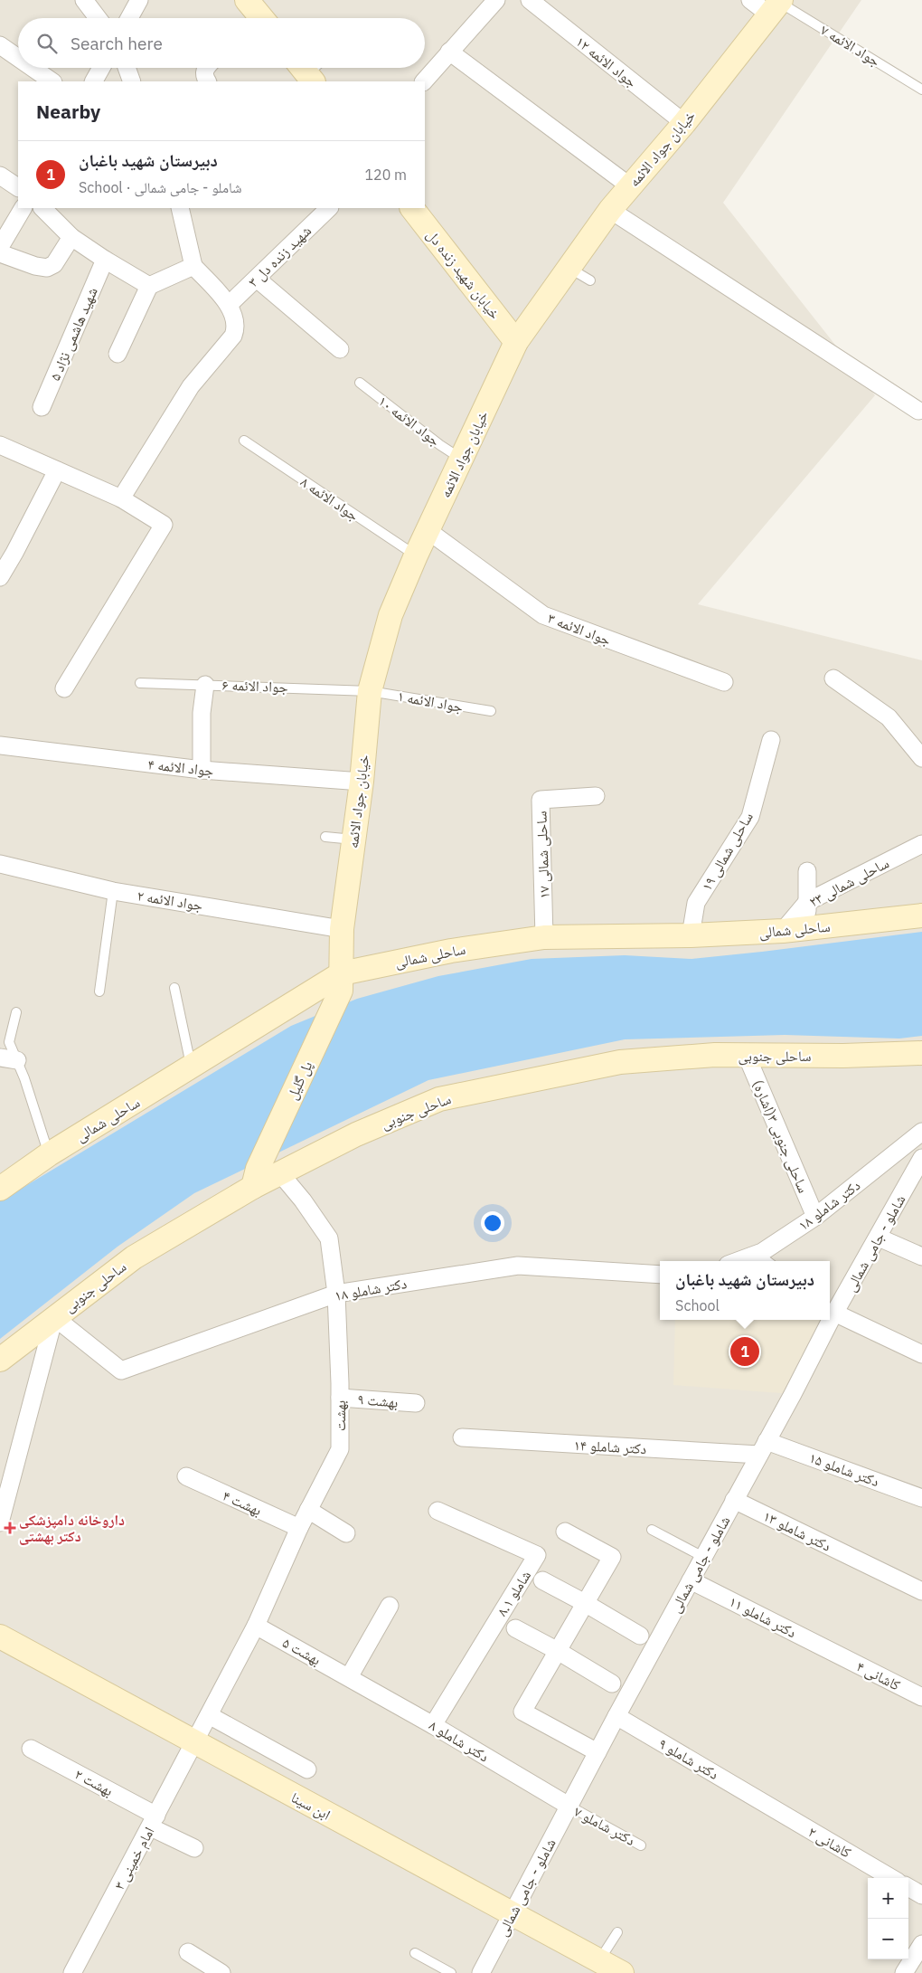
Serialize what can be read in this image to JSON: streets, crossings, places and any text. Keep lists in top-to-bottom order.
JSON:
{
  "streets": {
    "street": [
      "جواد الائمه ۱۲",
      "خیابان جواد الائمه",
      "شهید زنده دل ۳",
      "خیابان شهید زنده دل",
      "شهید هاشمی نژاد ۵",
      "جواد الائمه ۳",
      "جواد الائمه ۴",
      "ساحلی شمالی ۱۹",
      "ساحلی شمالی ۱۷",
      "ساحلی شمالی ۲۳",
      "جواد الائمه ۲",
      "ساحلی شمالی",
      "ساحلی جنوبی",
      "پل گلیل",
      "ساحلی جنوبی ۳(اشاره)",
      "دکتر شاملو ۱۸",
      "شاملو - جامی شمالی",
      "بهشت ۹",
      "بهشت",
      "دکتر شاملو ۱۴",
      "دکتر شاملو ۱۵",
      "بهشت ۴",
      "دکتر شاملو ۱۳",
      "شاملو ۸.۱",
      "دکتر شاملو ۱۱",
      "بهشت ۵",
      "کاشانی ۴",
      "دکتر شاملو ۸",
      "دکتر شاملو ۹",
      "بهشت ۲",
      "ابن سینا",
      "کاشانی ۲",
      "امام خمینی ۳"
    ],
    "lane": [
      "جواد الائمه ۷",
      "جواد الائمه ۱۰",
      "جواد الائمه ۸",
      "جواد الائمه ۶",
      "جواد الائمه ۱",
      "دکتر شاملو ۷"
    ]
  },
  "crossings": [
    ["جواد الائمه ۷", "خیابان جواد الائمه"],
    ["جواد الائمه ۱۲", "خیابان جواد الائمه"],
    ["خیابان جواد الائمه", "خیابان شهید زنده دل"],
    ["خیابان جواد الائمه", "جواد الائمه ۱۰"],
    ["خیابان جواد الائمه", "جواد الائمه ۸"],
    ["خیابان جواد الائمه", "جواد الائمه ۳"],
    ["خیابان جواد الائمه", "جواد الائمه ۶"],
    ["خیابان جواد الائمه", "جواد الائمه ۱"],
    ["خیابان جواد الائمه", "جواد الائمه ۴"],
    ["خیابان جواد الائمه", "جواد الائمه ۲"],
    ["خیابان جواد الائمه", "ساحلی شمالی"],
    ["خیابان جواد الائمه", "پل گلیل"],
    ["جواد الائمه ۶", "جواد الائمه ۱"],
    ["ساحلی شمالی ۱۹", "ساحلی شمالی"],
    ["ساحلی شمالی ۱۷", "ساحلی شمالی"],
    ["ساحلی شمالی ۲۳", "ساحلی شمالی"],
    ["ساحلی شمالی", "پل گلیل"],
    ["ساحلی جنوبی", "پل گلیل"],
    ["ساحلی جنوبی", "ساحلی جنوبی ۳(اشاره)"],
    ["ساحلی جنوبی", "دکتر شاملو ۱۸"],
    ["ساحلی جنوبی", "بهشت"],
    ["ساحلی جنوبی ۳(اشاره)", "دکتر شاملو ۱۸"],
    ["دکتر شاملو ۱۸", "بهشت"],
    ["شاملو - جامی شمالی", "دکتر شاملو ۱۴"],
    ["شاملو - جامی شمالی", "دکتر شاملو ۱۵"],
    ["شاملو - جامی شمالی", "دکتر شاملو ۱۳"],
    ["شاملو - جامی شمالی", "دکتر شاملو ۱۱"],
    ["شاملو - جامی شمالی", "دکتر شاملو ۸"],
    ["شاملو - جامی شمالی", "دکتر شاملو ۹"],
    ["شاملو - جامی شمالی", "ابن سینا"],
    ["شاملو - جامی شمالی", "دکتر شاملو ۷"],
    ["بهشت ۹", "بهشت"],
    ["بهشت", "بهشت ۴"],
    ["بهشت", "بهشت ۵"],
    ["دکتر شاملو ۱۴", "دکتر شاملو ۱۵"],
    ["شاملو ۸.۱", "دکتر شاملو ۸"],
    ["دکتر شاملو ۱۱", "کاشانی ۴"],
    ["بهشت ۵", "دکتر شاملو ۸"],
    ["دکتر شاملو ۸", "دکتر شاملو ۷"],
    ["دکتر شاملو ۹", "کاشانی ۲"],
    ["بهشت ۲", "امام خمینی ۳"],
    ["ابن سینا", "امام خمینی ۳"]
  ],
  "places": {
    "health": ["داروخانه دامپزشکی دکتر بهشتی"]
  },
  "page": {
    "search": "Search here",
    "heading": "Nearby",
    "list": [
      {
        "mark": "1",
        "name": "دبیرستان شهید باغبان",
        "note": "School · شاملو - جامی شمالی",
        "value": "120 m"
      }
    ],
    "popup": ["دبیرستان شهید باغبان", "School"],
    "pins": "1",
    "map_buttons": ["+", "−"]
  }
}
